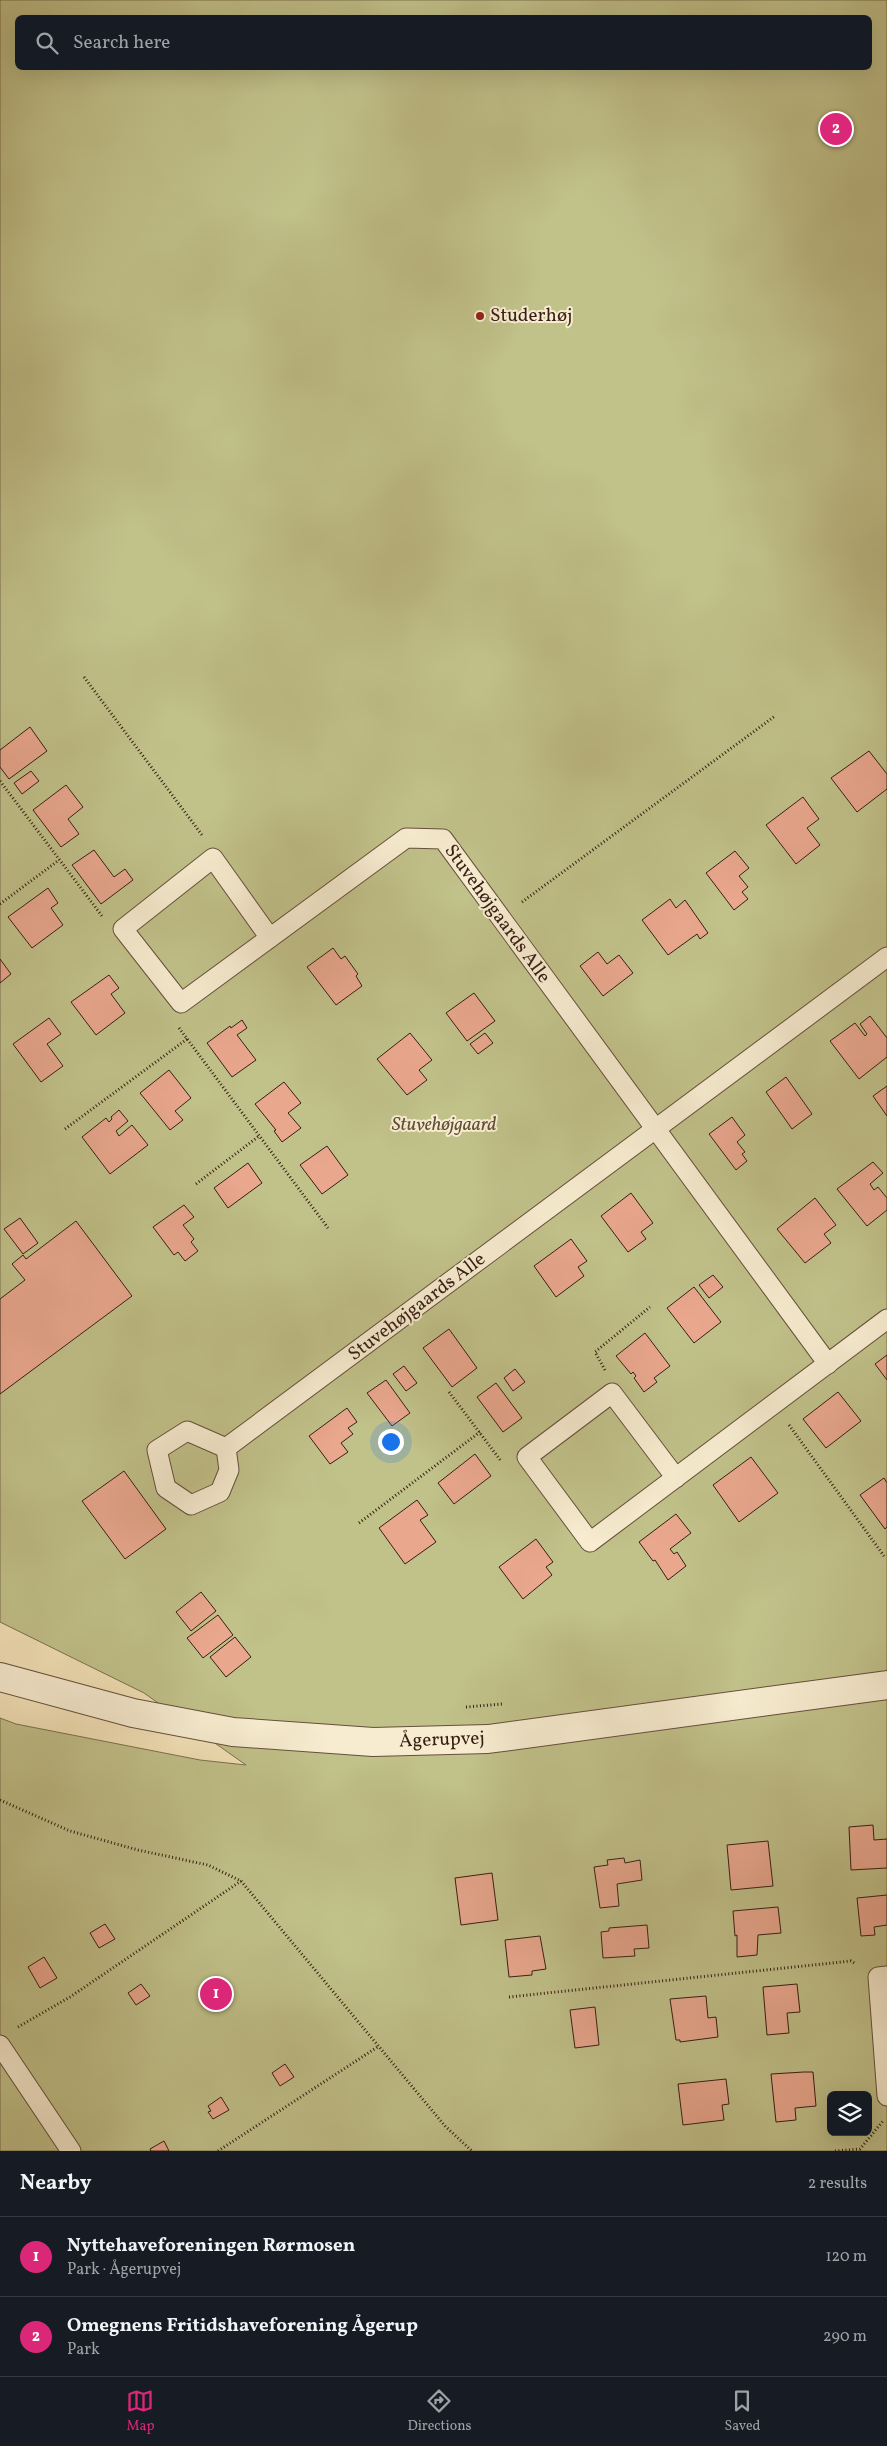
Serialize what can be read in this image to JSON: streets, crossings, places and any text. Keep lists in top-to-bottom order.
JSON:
{
  "streets": {
    "street": ["Ågerupvej"],
    "lane": ["Stuvehøjgaards Alle"]
  },
  "parks": ["Stuvehøjgaard"],
  "places": ["Studerhøj"],
  "page": {
    "search": "Search here",
    "pins": ["2", "1"],
    "heading": ["Nearby", "2 results"],
    "list": [
      {
        "mark": "1",
        "name": "Nyttehaveforeningen Rørmosen",
        "note": "Park · Ågerupvej",
        "value": "120 m"
      },
      {
        "mark": "2",
        "name": "Omegnens Fritidshaveforening Ågerup",
        "note": "Park",
        "value": "290 m"
      }
    ],
    "nav": ["Map", "Directions", "Saved"]
  }
}
